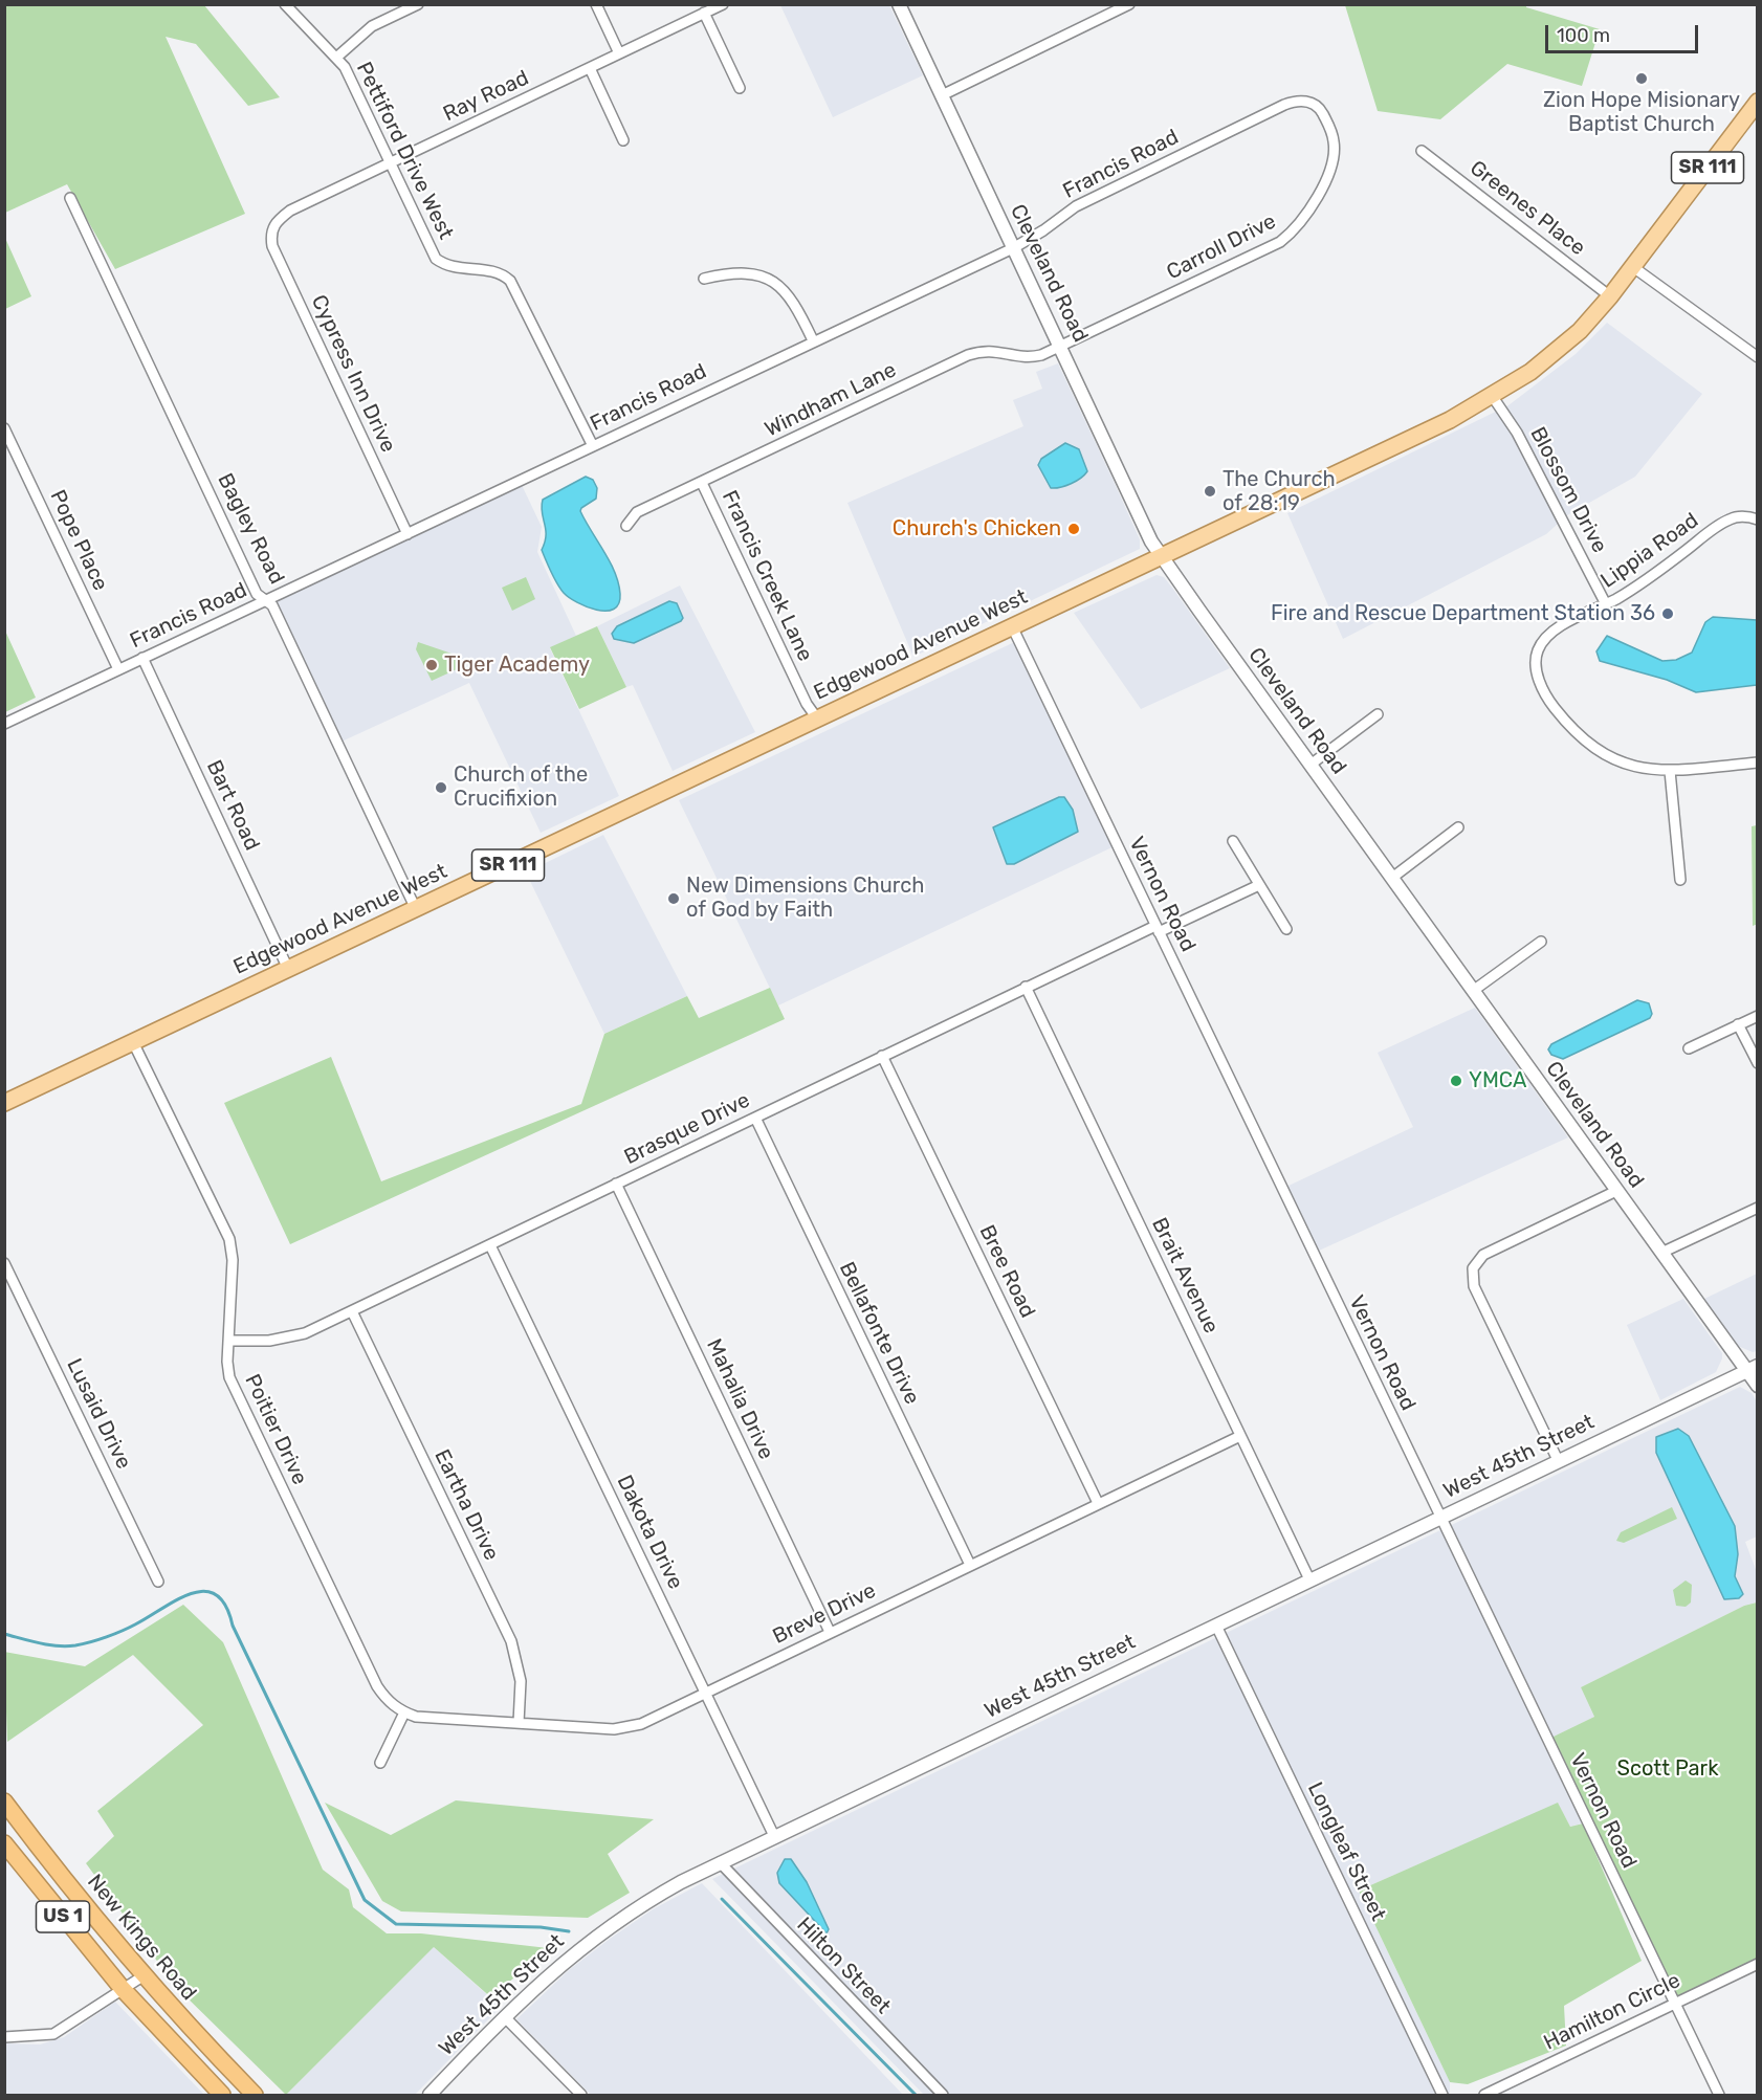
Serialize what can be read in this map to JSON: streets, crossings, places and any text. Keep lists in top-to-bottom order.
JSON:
{
  "streets": {
    "highway": ["US 1", "New Kings Road"],
    "main road": ["SR 111", "Edgewood Avenue West"],
    "street": [
      "Ray Road",
      "Pettiford Drive West",
      "Francis Road",
      "Greenes Place",
      "Carroll Drive",
      "Cleveland Road",
      "Cypress Inn Drive",
      "Windham Lane",
      "Blossom Drive",
      "Bagley Road",
      "Pope Place",
      "Lippia Road",
      "Francis Creek Lane",
      "Bart Road",
      "Vernon Road",
      "Brasque Drive",
      "Bree Road",
      "Brait Avenue",
      "Bellafonte Drive",
      "Mahalia Drive",
      "Lusaid Drive",
      "Poitier Drive",
      "West 45th Street",
      "Eartha Drive",
      "Dakota Drive",
      "Breve Drive",
      "Longleaf Street",
      "Hilton Street",
      "Hamilton Circle"
    ]
  },
  "crossings": [
    ["Ray Road", "Pettiford Drive West"],
    ["Ray Road", "Cypress Inn Drive"],
    ["Pettiford Drive West", "Francis Road"],
    ["Francis Road", "Carroll Drive"],
    ["Francis Road", "Cleveland Road"],
    ["Francis Road", "Cypress Inn Drive"],
    ["Francis Road", "Bagley Road"],
    ["Francis Road", "Pope Place"],
    ["Francis Road", "Bart Road"],
    ["Greenes Place", "Edgewood Avenue West"],
    ["Carroll Drive", "Cleveland Road"],
    ["Carroll Drive", "Windham Lane"],
    ["Cleveland Road", "Windham Lane"],
    ["Cleveland Road", "Edgewood Avenue West"],
    ["Cleveland Road", "West 45th Street"],
    ["Windham Lane", "Francis Creek Lane"],
    ["Blossom Drive", "Lippia Road"],
    ["Blossom Drive", "Edgewood Avenue West"],
    ["Bagley Road", "Edgewood Avenue West"],
    ["Francis Creek Lane", "Edgewood Avenue West"],
    ["Edgewood Avenue West", "Bart Road"],
    ["Edgewood Avenue West", "Vernon Road"],
    ["Edgewood Avenue West", "Poitier Drive"],
    ["Vernon Road", "Brasque Drive"],
    ["Vernon Road", "West 45th Street"],
    ["Vernon Road", "Hamilton Circle"],
    ["Brasque Drive", "Bree Road"],
    ["Brasque Drive", "Brait Avenue"],
    ["Brasque Drive", "Bellafonte Drive"],
    ["Brasque Drive", "Mahalia Drive"],
    ["Brasque Drive", "Poitier Drive"],
    ["Brasque Drive", "Eartha Drive"],
    ["Brasque Drive", "Dakota Drive"],
    ["Bree Road", "Breve Drive"],
    ["Brait Avenue", "West 45th Street"],
    ["Brait Avenue", "Breve Drive"],
    ["Bellafonte Drive", "Breve Drive"],
    ["Mahalia Drive", "Breve Drive"],
    ["Poitier Drive", "Breve Drive"],
    ["West 45th Street", "Dakota Drive"],
    ["West 45th Street", "Longleaf Street"],
    ["West 45th Street", "Hilton Street"],
    ["Eartha Drive", "Breve Drive"],
    ["Dakota Drive", "Breve Drive"]
  ],
  "parks": ["Scott Park"],
  "places": [
    "Zion Hope Misionary Baptist Church",
    "The Church of 28:19",
    "Church's Chicken",
    "Fire and Rescue Department Station 36",
    "Tiger Academy",
    "Church of the Crucifixion",
    "New Dimensions Church of God by Faith",
    "YMCA"
  ],
  "scale_bar": "100 m"
}
